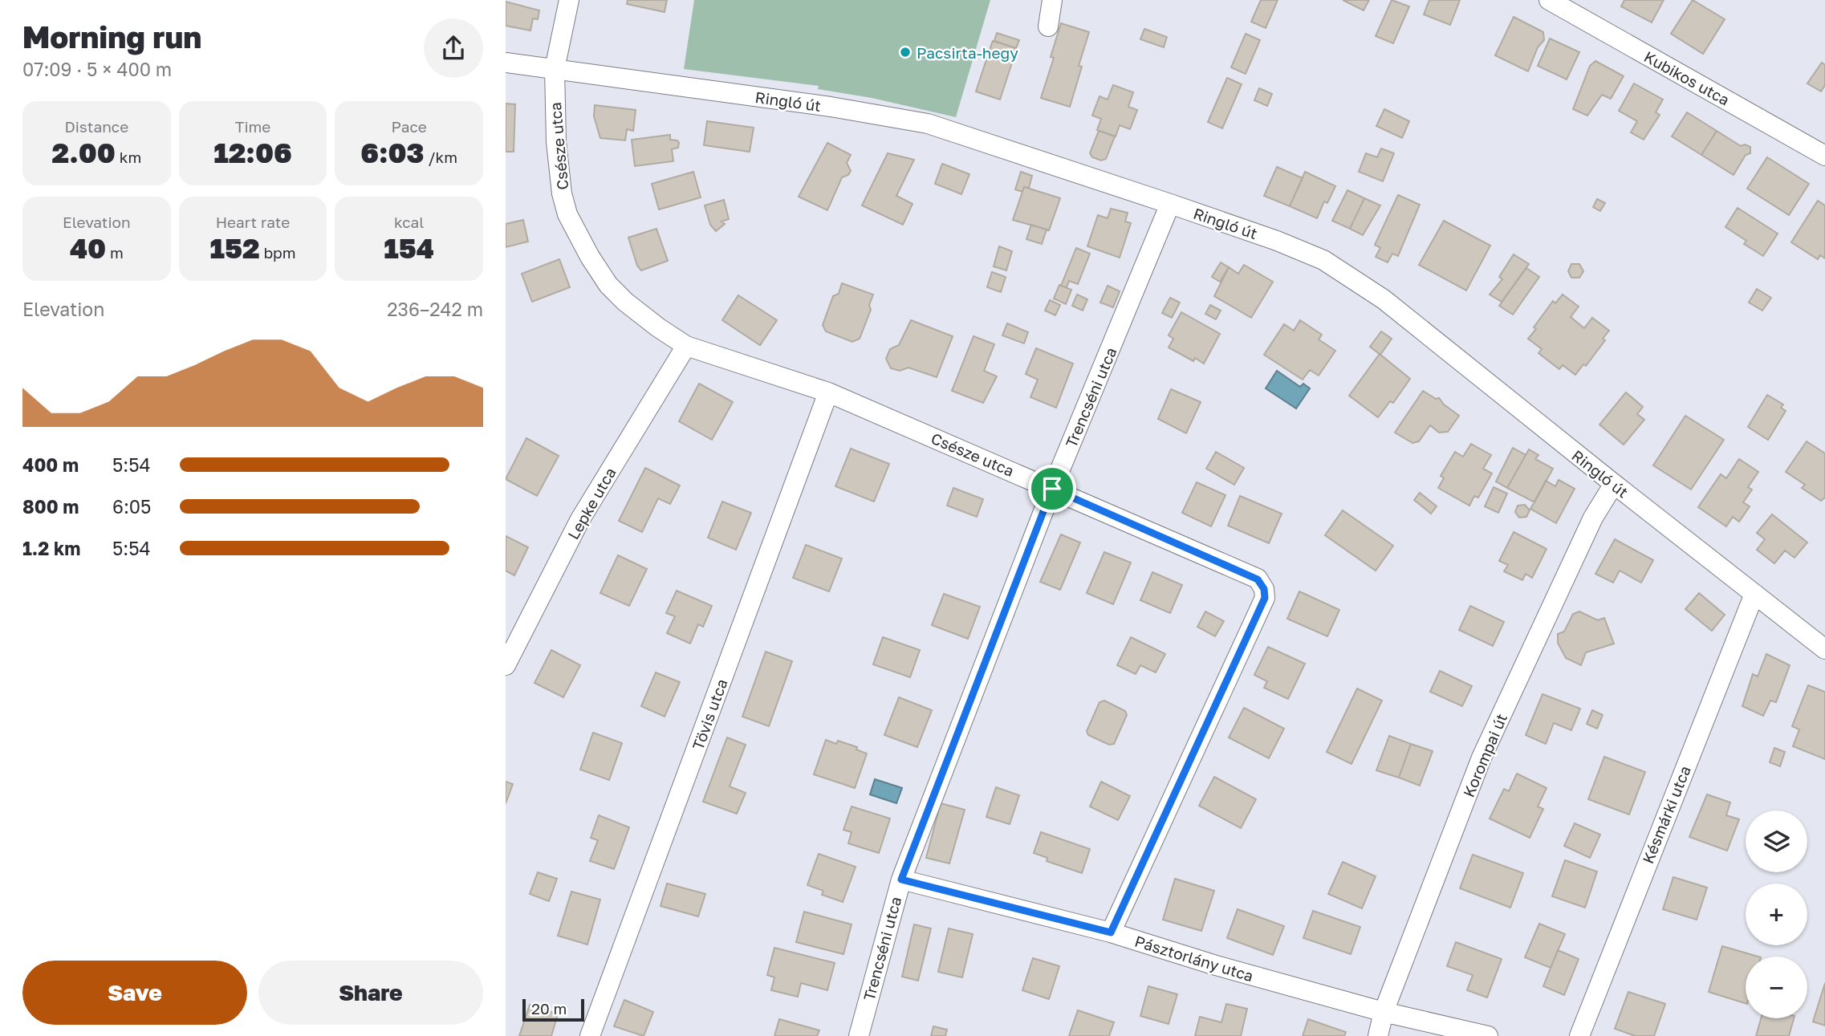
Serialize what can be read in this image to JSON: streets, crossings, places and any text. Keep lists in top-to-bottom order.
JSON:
{
  "streets": {
    "street": [
      "Kubikos utca",
      "Ringló út",
      "Csésze utca",
      "Trencséni utca",
      "Lepke utca",
      "Tövis utca",
      "Korompai út",
      "Késmárki utca",
      "Pásztorlány utca"
    ]
  },
  "crossings": [
    ["Ringló út", "Csésze utca"],
    ["Ringló út", "Trencséni utca"],
    ["Ringló út", "Korompai út"],
    ["Ringló út", "Késmárki utca"],
    ["Csésze utca", "Trencséni utca"],
    ["Csésze utca", "Lepke utca"],
    ["Csésze utca", "Tövis utca"],
    ["Csésze utca", "Pásztorlány utca"],
    ["Trencséni utca", "Pásztorlány utca"],
    ["Korompai út", "Pásztorlány utca"]
  ],
  "places": ["Pacsirta-hegy"],
  "scale_bar": "20 m",
  "page": {
    "heading": ["Morning run", "07:09 · 5 × 400 m"],
    "stats": [
      ["Distance", "2.00 km"],
      ["Time", "12:06"],
      ["Pace", "6:03 /km"],
      ["Elevation", "40 m"],
      ["Heart rate", "152 bpm"],
      ["kcal", "154"]
    ],
    "chart": ["Elevation", "236–242 m"],
    "list": [
      {
        "name": "400 m",
        "note": "5:54"
      },
      {
        "name": "800 m",
        "note": "6:05"
      },
      {
        "name": "1.2 km",
        "note": "5:54"
      }
    ],
    "map_buttons": ["+", "−"],
    "buttons": ["Save", "Share"],
    "scale": "20 m"
  }
}
